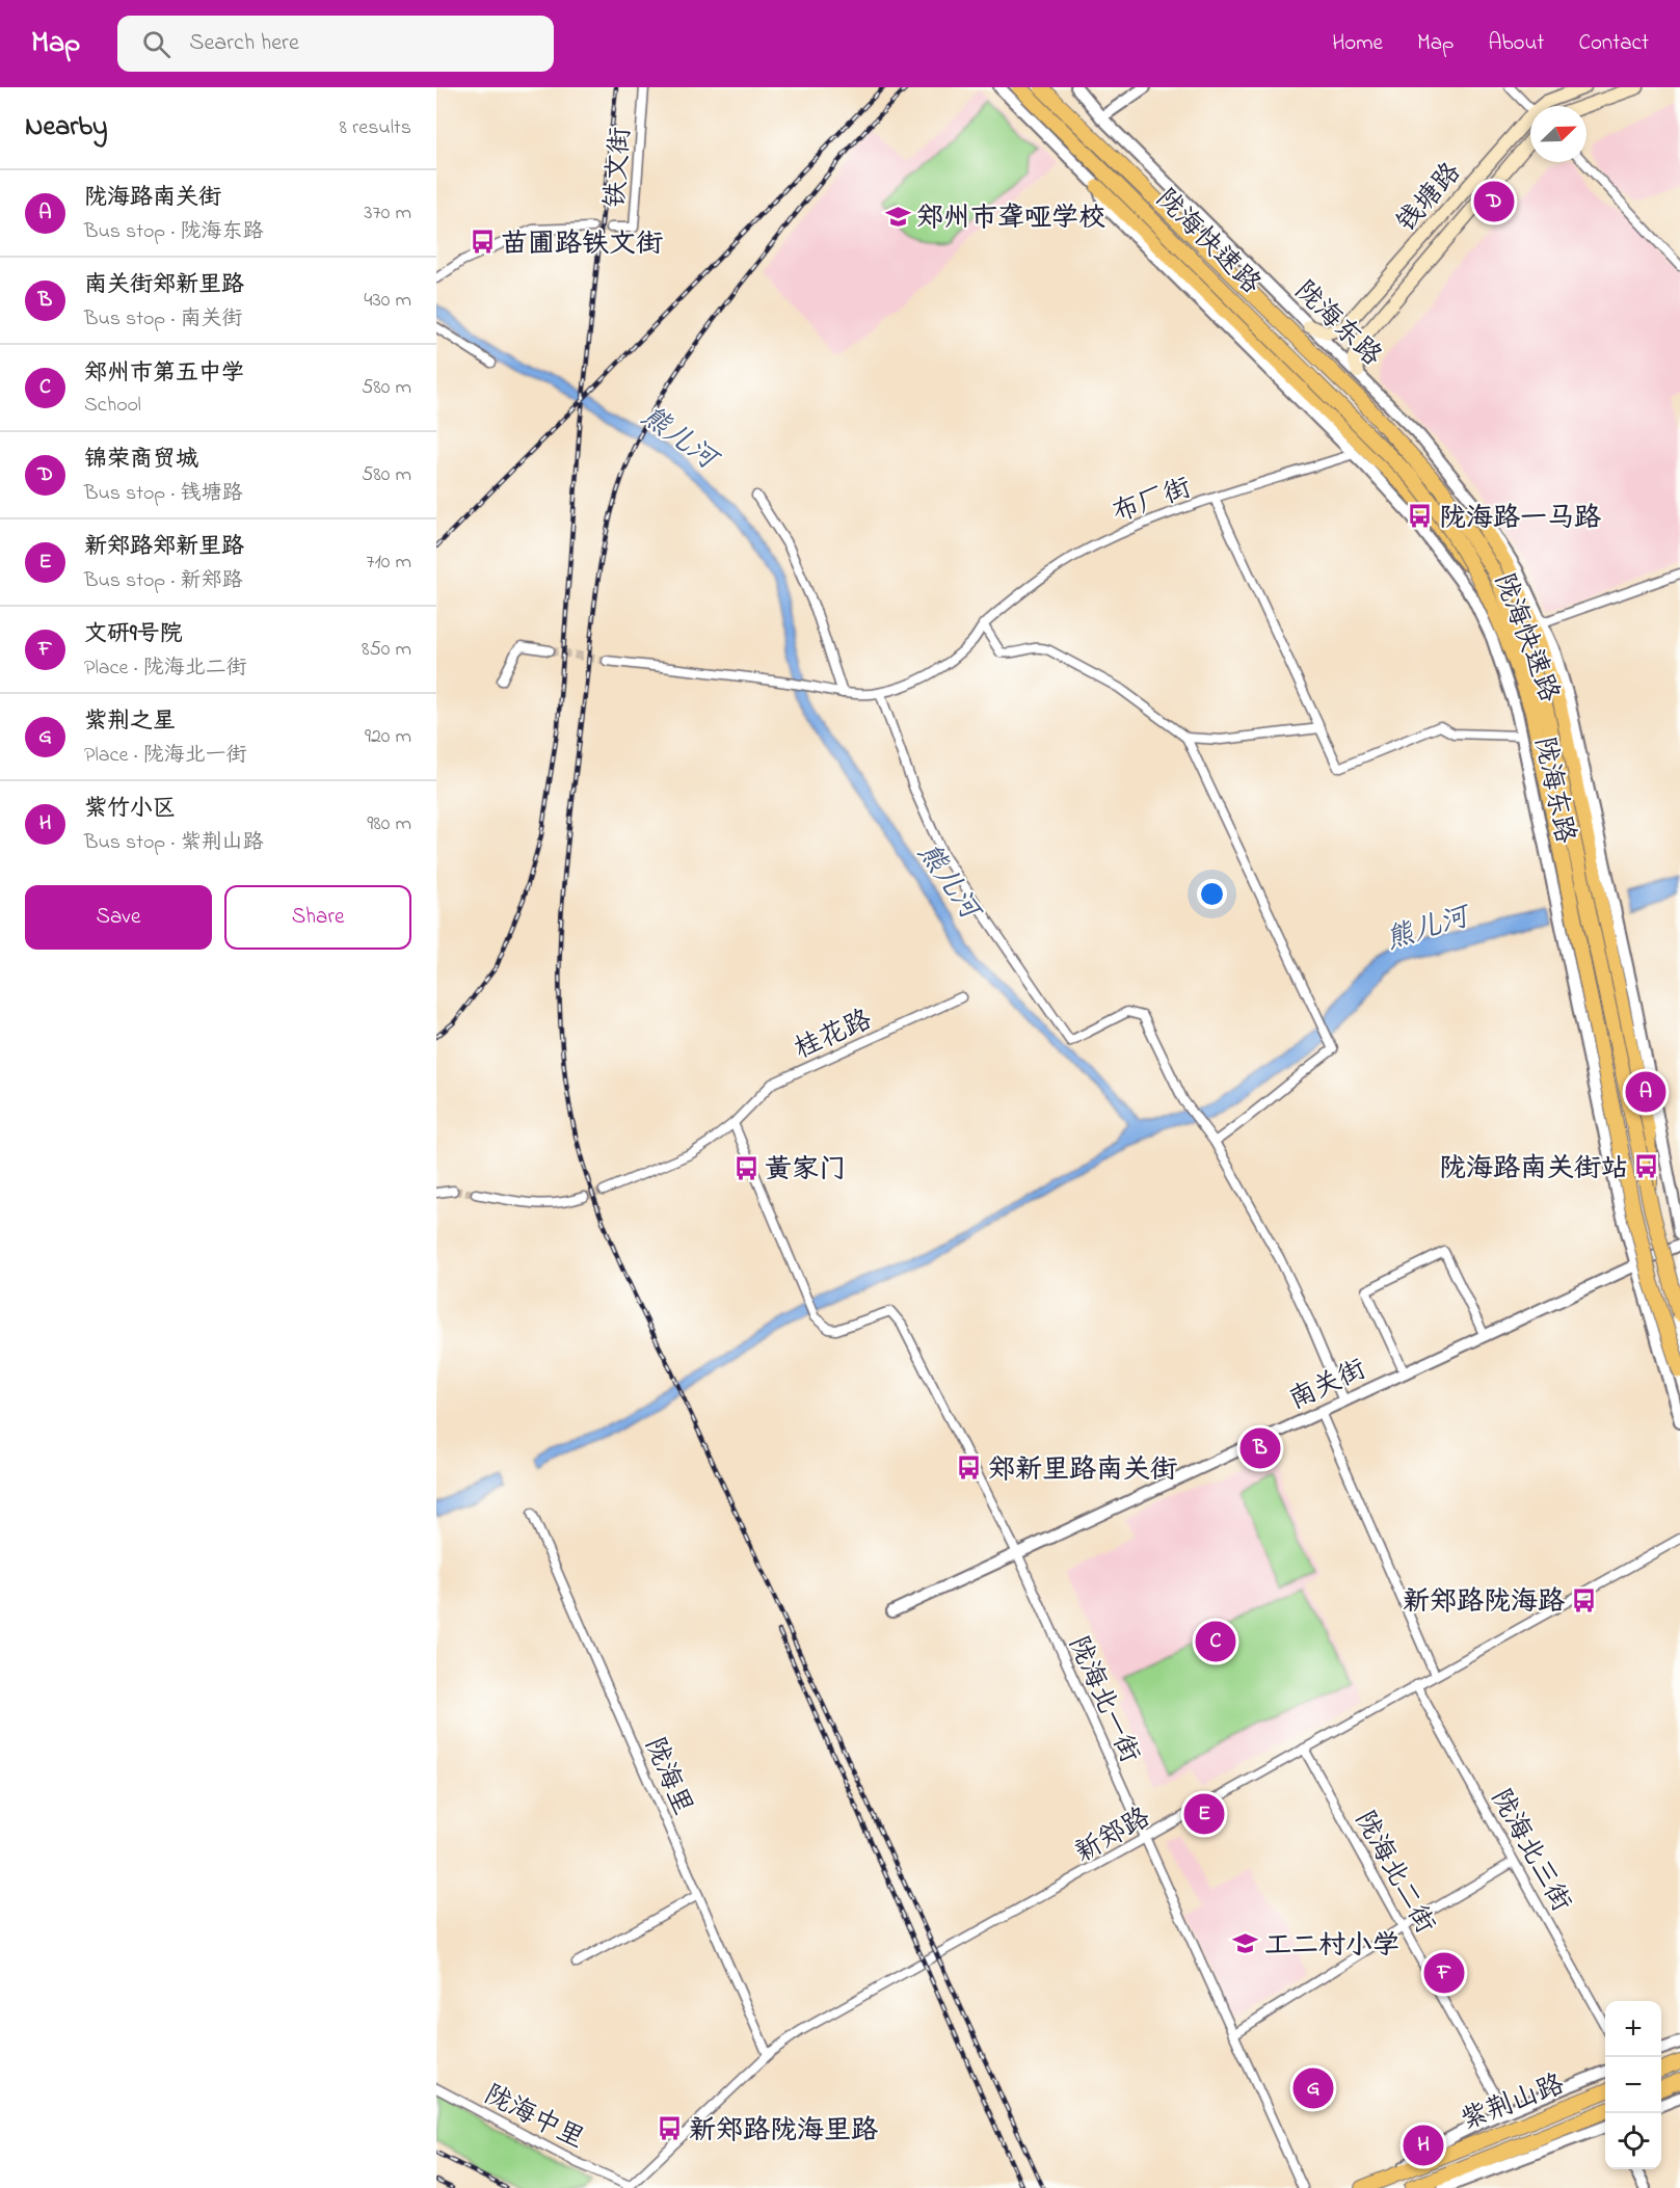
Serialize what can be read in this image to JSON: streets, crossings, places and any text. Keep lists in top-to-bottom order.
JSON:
{
  "streets": {
    "main road": ["钱塘路", "陇海快速路", "紫荆山路"],
    "street": [
      "铁文街",
      "陇海东路",
      "布厂街",
      "桂花路",
      "南关街",
      "陇海北一街",
      "陇海里",
      "新郑路",
      "陇海北三街",
      "陇海北二街",
      "陇海中里"
    ]
  },
  "crossings": [
    ["钱塘路", "陇海东路"],
    ["陇海东路", "布厂街"],
    ["陇海东路", "南关街"],
    ["桂花路", "陇海北一街"],
    ["南关街", "陇海北一街"],
    ["陇海北一街", "新郑路"],
    ["陇海里", "新郑路"],
    ["新郑路", "陇海北三街"],
    ["新郑路", "陇海北二街"],
    ["新郑路", "陇海中里"]
  ],
  "water": ["熊儿河"],
  "places": {
    "school or university": ["郑州市聋哑学校", "工二村小学"],
    "bus stop": [
      "苗圃路铁文街",
      "陇海路一马路",
      "陇海路南关街站",
      "黄家门",
      "郑新里路南关街",
      "新郑路陇海路",
      "新郑路陇海里路"
    ]
  },
  "north": "top right",
  "page": {
    "header": "Map",
    "search": "Search here",
    "nav": [
      "Home",
      "Map",
      "About",
      "Contact"
    ],
    "heading": ["Nearby", "8 results"],
    "list": [
      {
        "mark": "A",
        "name": "陇海路南关街",
        "note": "Bus stop · 陇海东路",
        "value": "370 m"
      },
      {
        "mark": "B",
        "name": "南关街郑新里路",
        "note": "Bus stop · 南关街",
        "value": "430 m"
      },
      {
        "mark": "C",
        "name": "郑州市第五中学",
        "note": "School",
        "value": "580 m"
      },
      {
        "mark": "D",
        "name": "锦荣商贸城",
        "note": "Bus stop · 钱塘路",
        "value": "580 m"
      },
      {
        "mark": "E",
        "name": "新郑路郑新里路",
        "note": "Bus stop · 新郑路",
        "value": "710 m"
      },
      {
        "mark": "F",
        "name": "文研9号院",
        "note": "Place · 陇海北二街",
        "value": "850 m"
      },
      {
        "mark": "G",
        "name": "紫荆之星",
        "note": "Place · 陇海北一街",
        "value": "920 m"
      },
      {
        "mark": "H",
        "name": "紫竹小区",
        "note": "Bus stop · 紫荆山路",
        "value": "980 m"
      }
    ],
    "pins": [
      "D",
      "A",
      "B",
      "C",
      "E",
      "F",
      "G",
      "H"
    ],
    "buttons": ["Save", "Share"],
    "map_buttons": ["+", "−"]
  }
}
